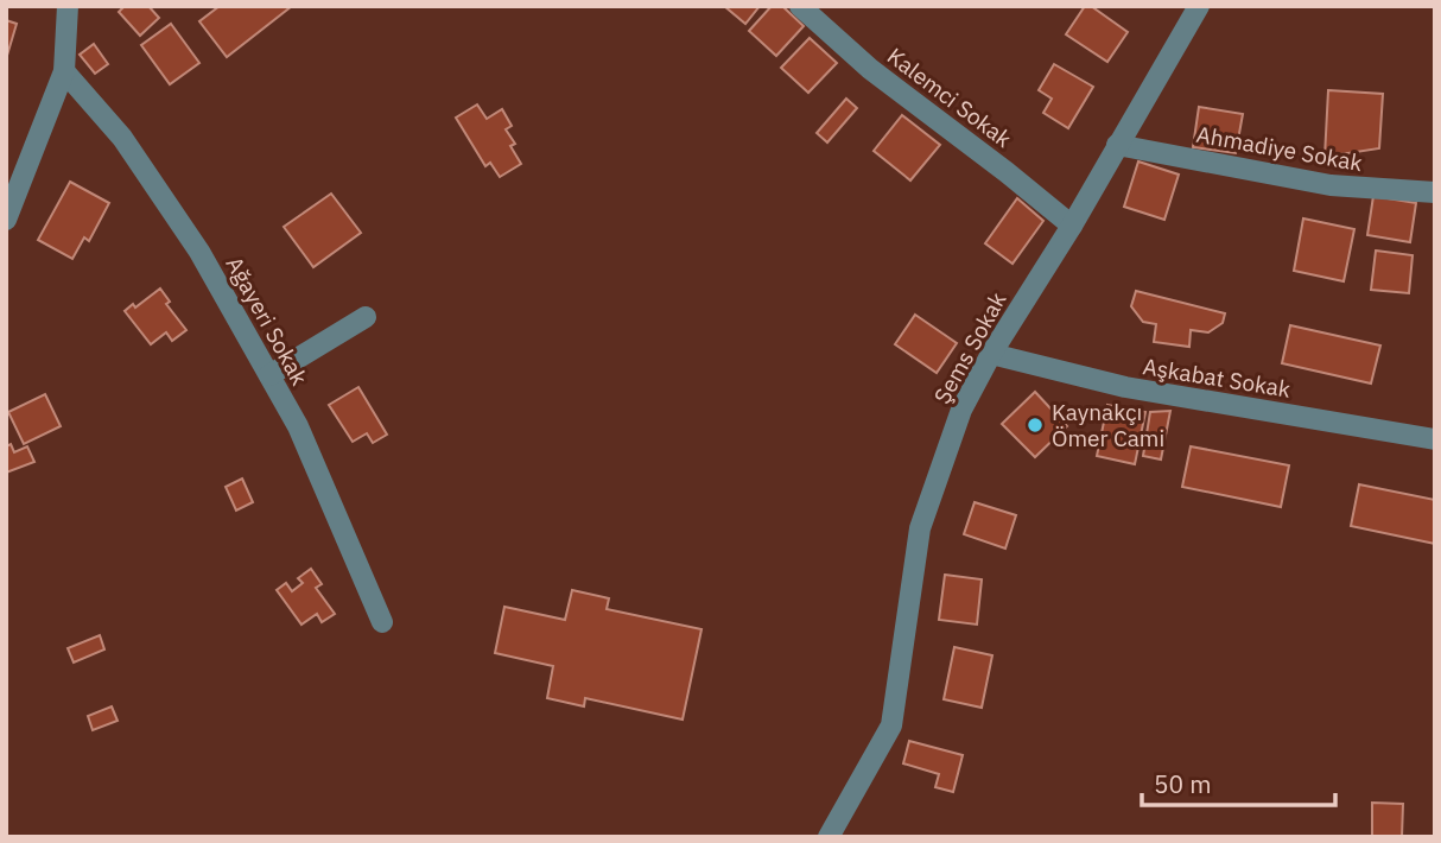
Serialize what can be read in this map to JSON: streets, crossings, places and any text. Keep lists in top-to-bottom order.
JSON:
{
  "streets": {
    "street": [
      "Kalemci Sokak",
      "Ahmadiye Sokak",
      "Ağayeri Sokak",
      "Şems Sokak",
      "Aşkabat Sokak"
    ]
  },
  "crossings": [
    ["Kalemci Sokak", "Şems Sokak"],
    ["Ahmadiye Sokak", "Şems Sokak"],
    ["Şems Sokak", "Aşkabat Sokak"]
  ],
  "places": ["Kaynakçı Ömer Cami"],
  "scale_bar": "50 m"
}
